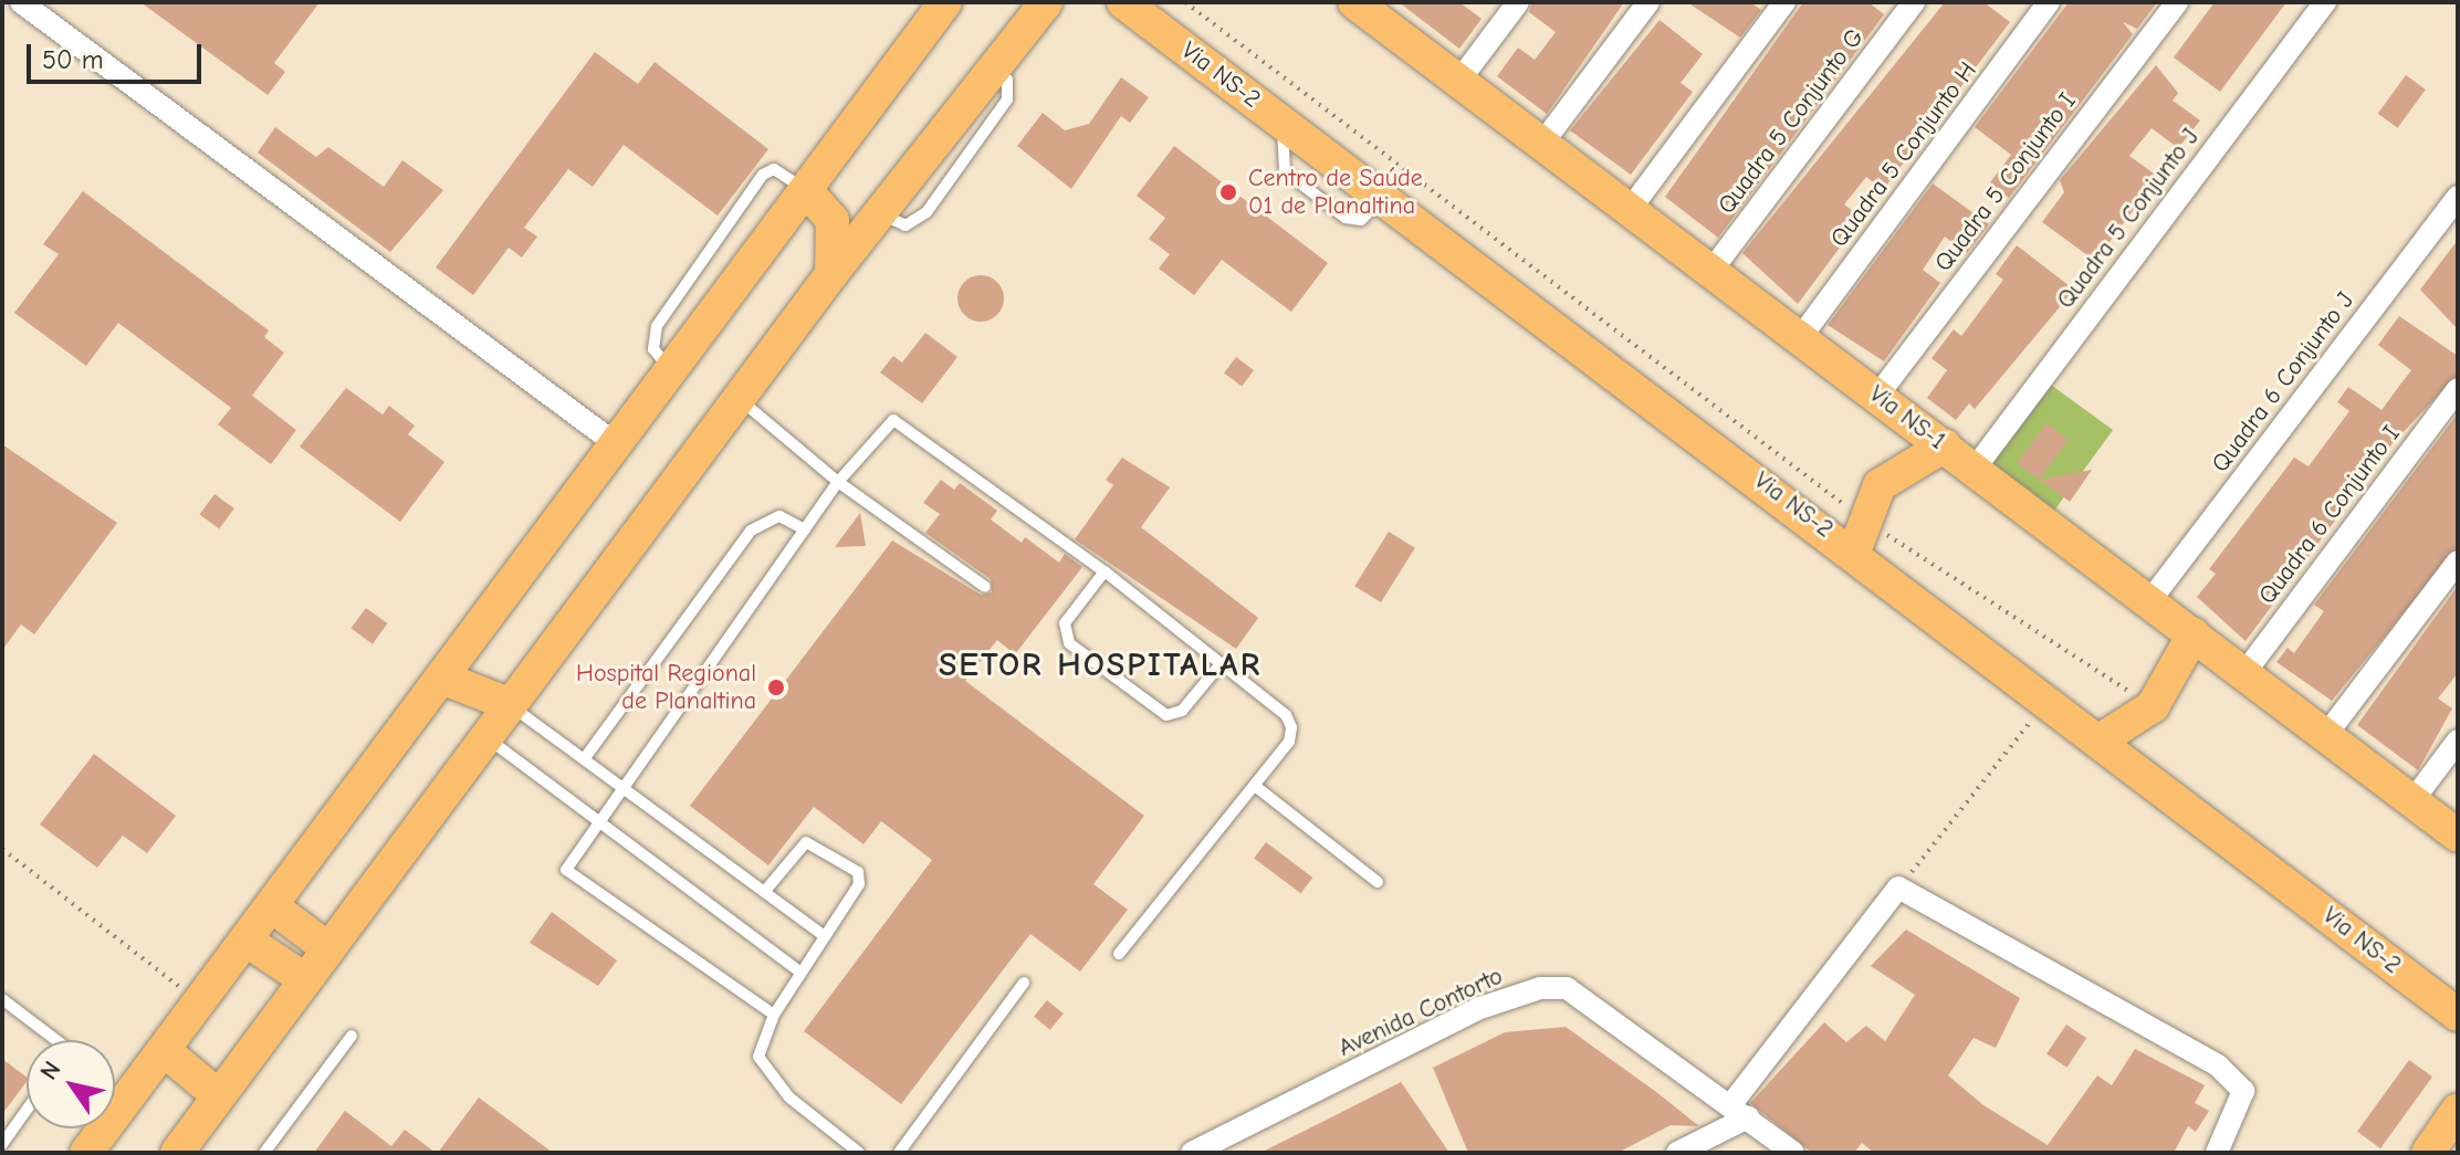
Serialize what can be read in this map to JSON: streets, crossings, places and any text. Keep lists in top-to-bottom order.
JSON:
{
  "streets": {
    "main road": ["Via NS-2", "Via NS-1"],
    "street": [
      "Quadra 5 Conjunto G",
      "Quadra 5 Conjunto H",
      "Quadra 5 Conjunto I",
      "Quadra 5 Conjunto J",
      "Quadra 6 Conjunto J",
      "Quadra 6 Conjunto I",
      "Avenida Contorto"
    ]
  },
  "crossings": [
    ["Quadra 5 Conjunto G", "Via NS-1"],
    ["Quadra 5 Conjunto H", "Via NS-1"],
    ["Quadra 5 Conjunto I", "Via NS-1"],
    ["Quadra 5 Conjunto J", "Via NS-1"],
    ["Quadra 6 Conjunto J", "Via NS-1"],
    ["Via NS-1", "Quadra 6 Conjunto I"]
  ],
  "districts": ["SETOR HOSPITALAR"],
  "places": ["Centro de Saúde 01 de Planaltina", "Hospital Regional de Planaltina"],
  "scale_bar": "50 m",
  "north": "top left"
}
